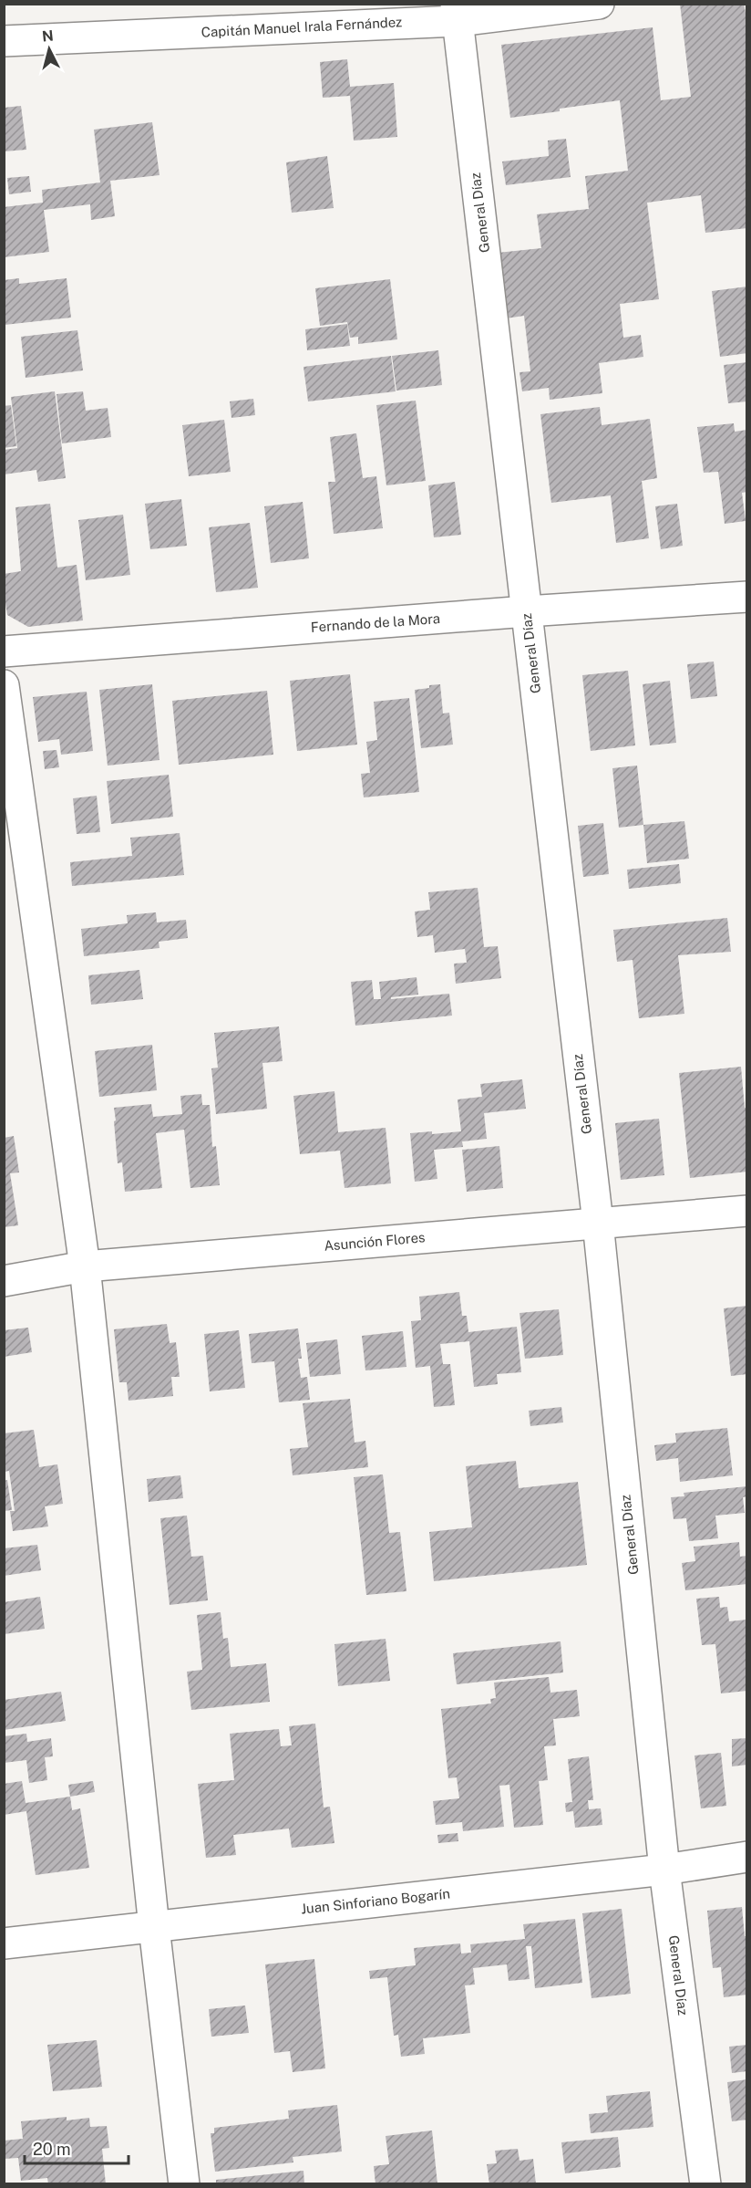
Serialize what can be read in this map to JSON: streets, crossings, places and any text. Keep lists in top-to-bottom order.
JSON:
{
  "streets": {
    "street": [
      "Capitán Manuel Irala Fernández",
      "General Díaz",
      "Fernando de la Mora",
      "Asunción Flores",
      "Juan Sinforiano Bogarín"
    ]
  },
  "crossings": [
    ["Capitán Manuel Irala Fernández", "General Díaz"],
    ["General Díaz", "Fernando de la Mora"],
    ["General Díaz", "Asunción Flores"],
    ["General Díaz", "Juan Sinforiano Bogarín"]
  ],
  "scale_bar": "20 m",
  "north": "top"
}
